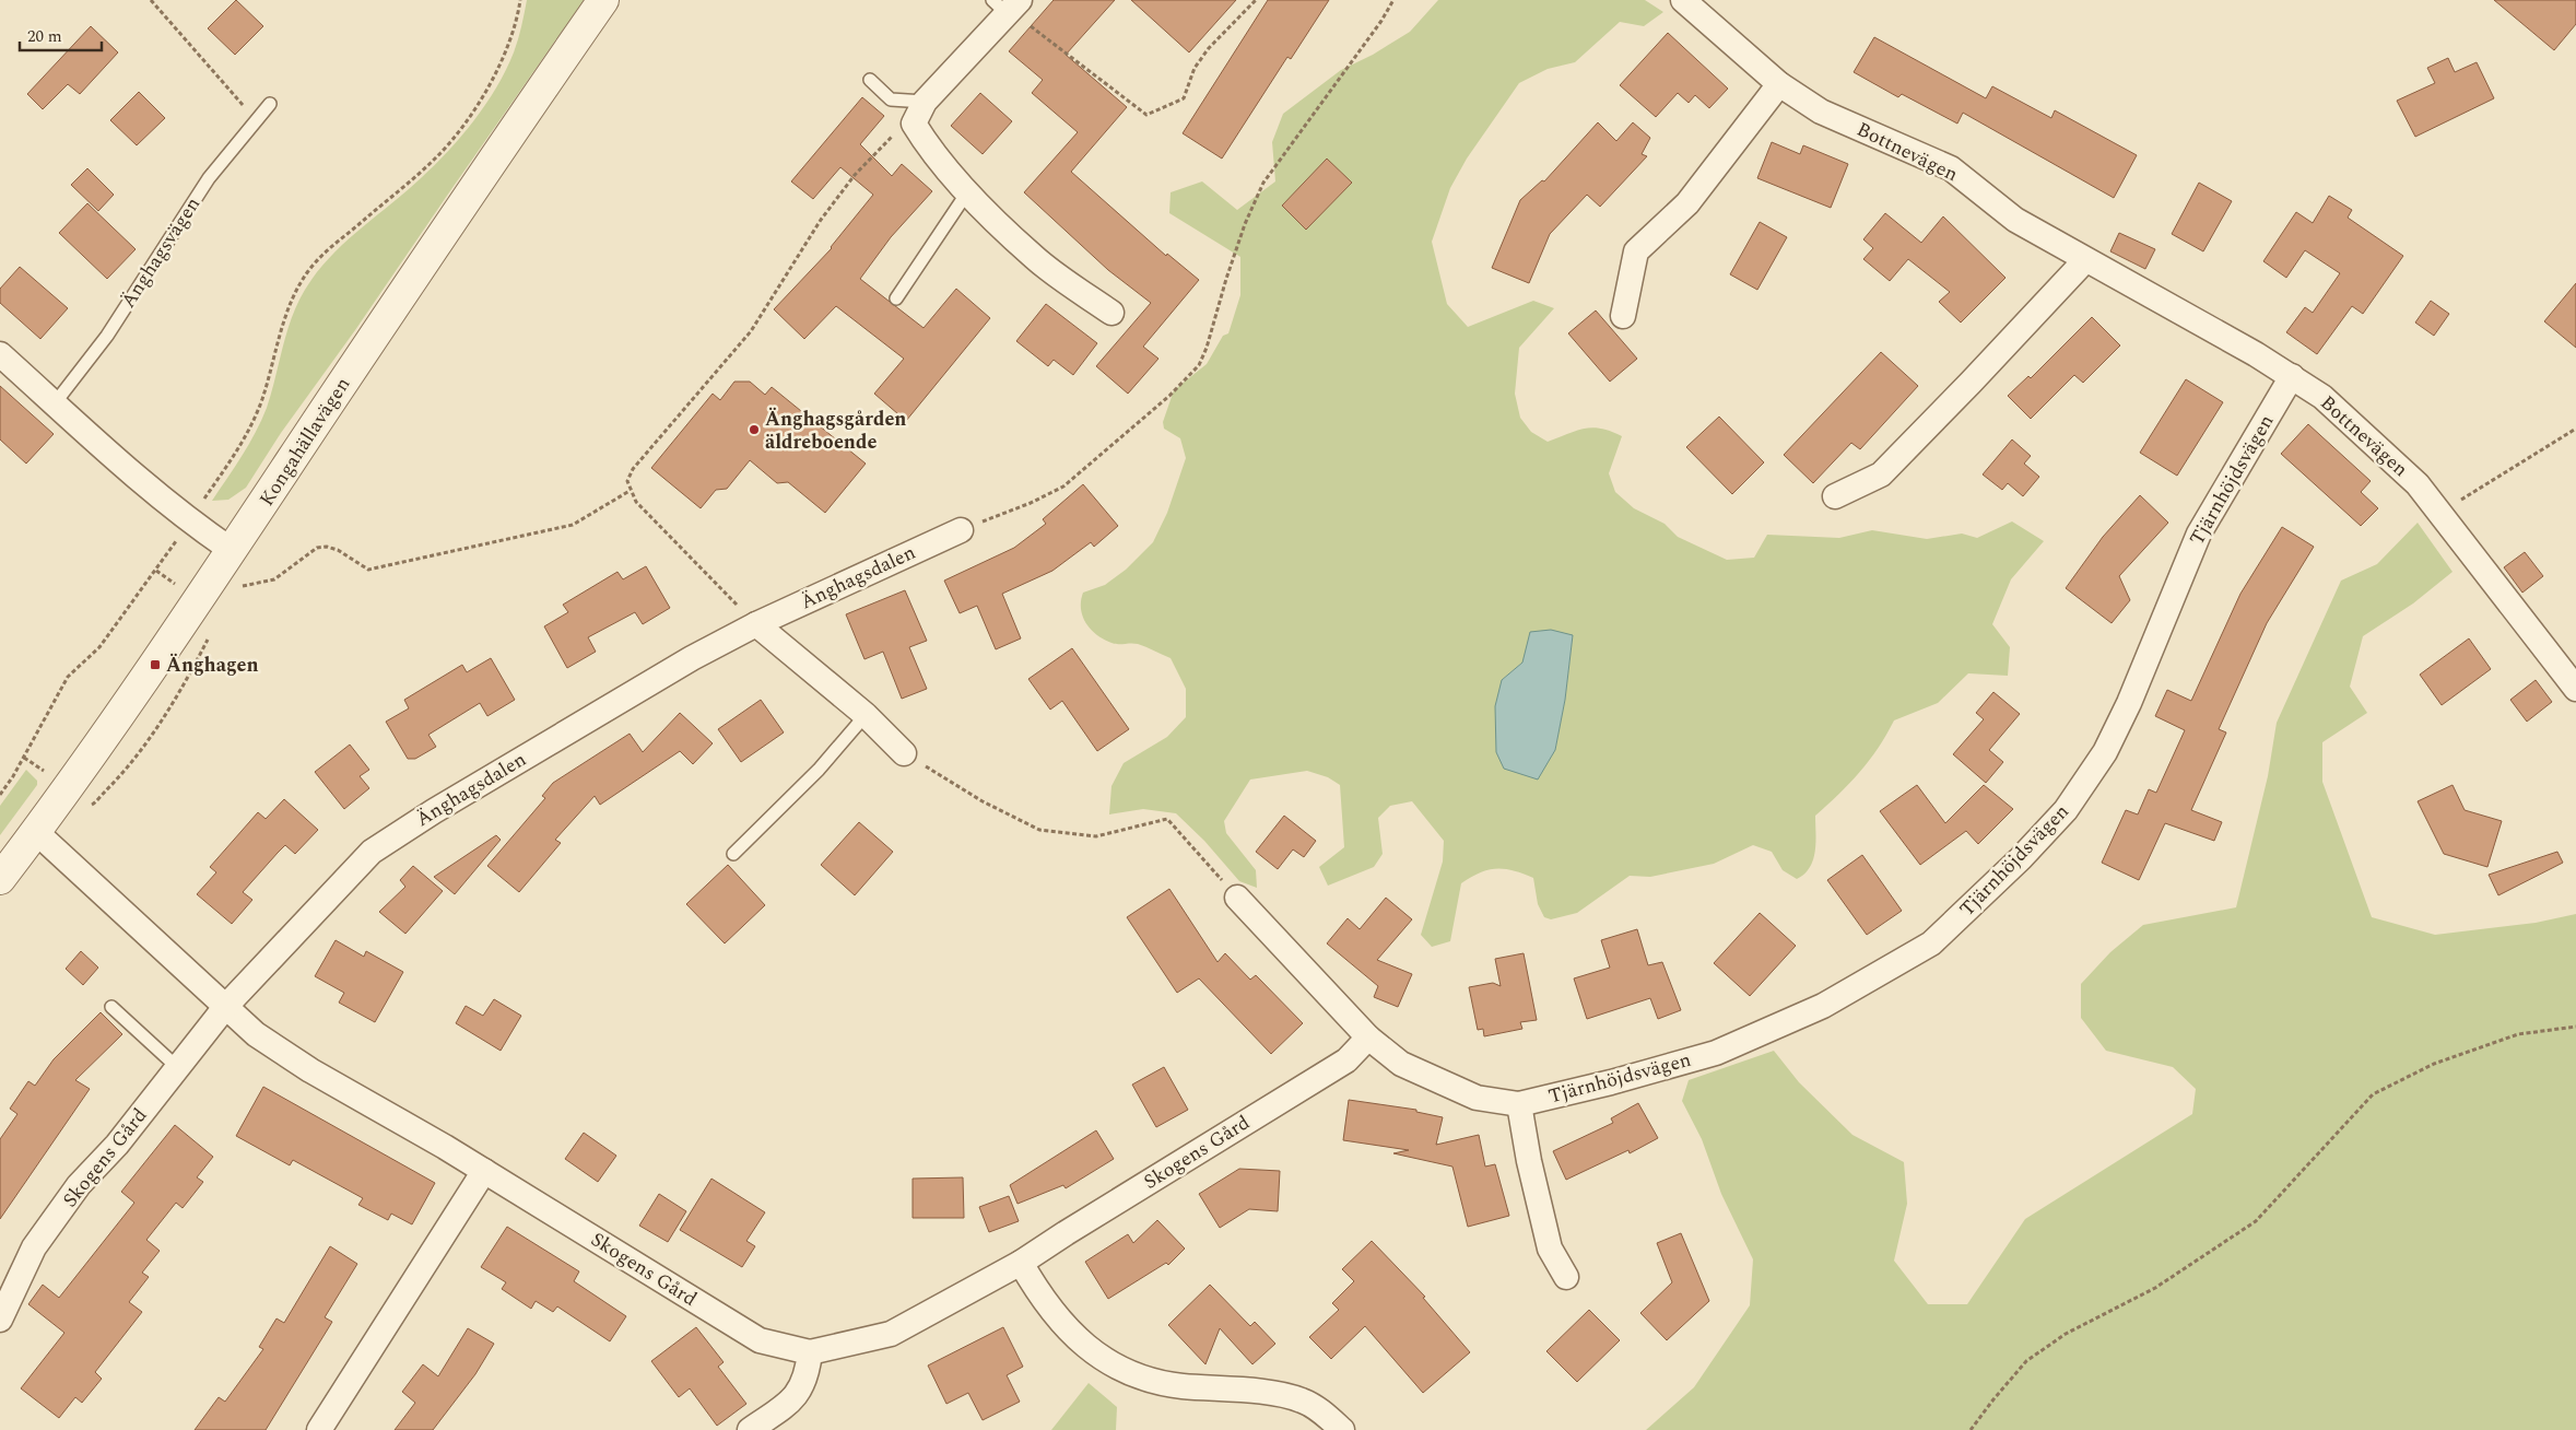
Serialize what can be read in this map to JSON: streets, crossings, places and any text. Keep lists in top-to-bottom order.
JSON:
{
  "streets": {
    "street": [
      "Bottnevägen",
      "Kongahällavägen",
      "Tjärnhöjdsvägen",
      "Änghagsdalen",
      "Skogens Gård"
    ],
    "lane": ["Änghagsvägen"]
  },
  "crossings": [
    ["Bottnevägen", "Tjärnhöjdsvägen"],
    ["Kongahällavägen", "Skogens Gård"],
    ["Tjärnhöjdsvägen", "Skogens Gård"],
    ["Änghagsdalen", "Skogens Gård"]
  ],
  "places": {
    "other": ["Änghagsgården äldreboende"],
    "transit": ["Änghagen"]
  },
  "scale_bar": "20 m"
}
